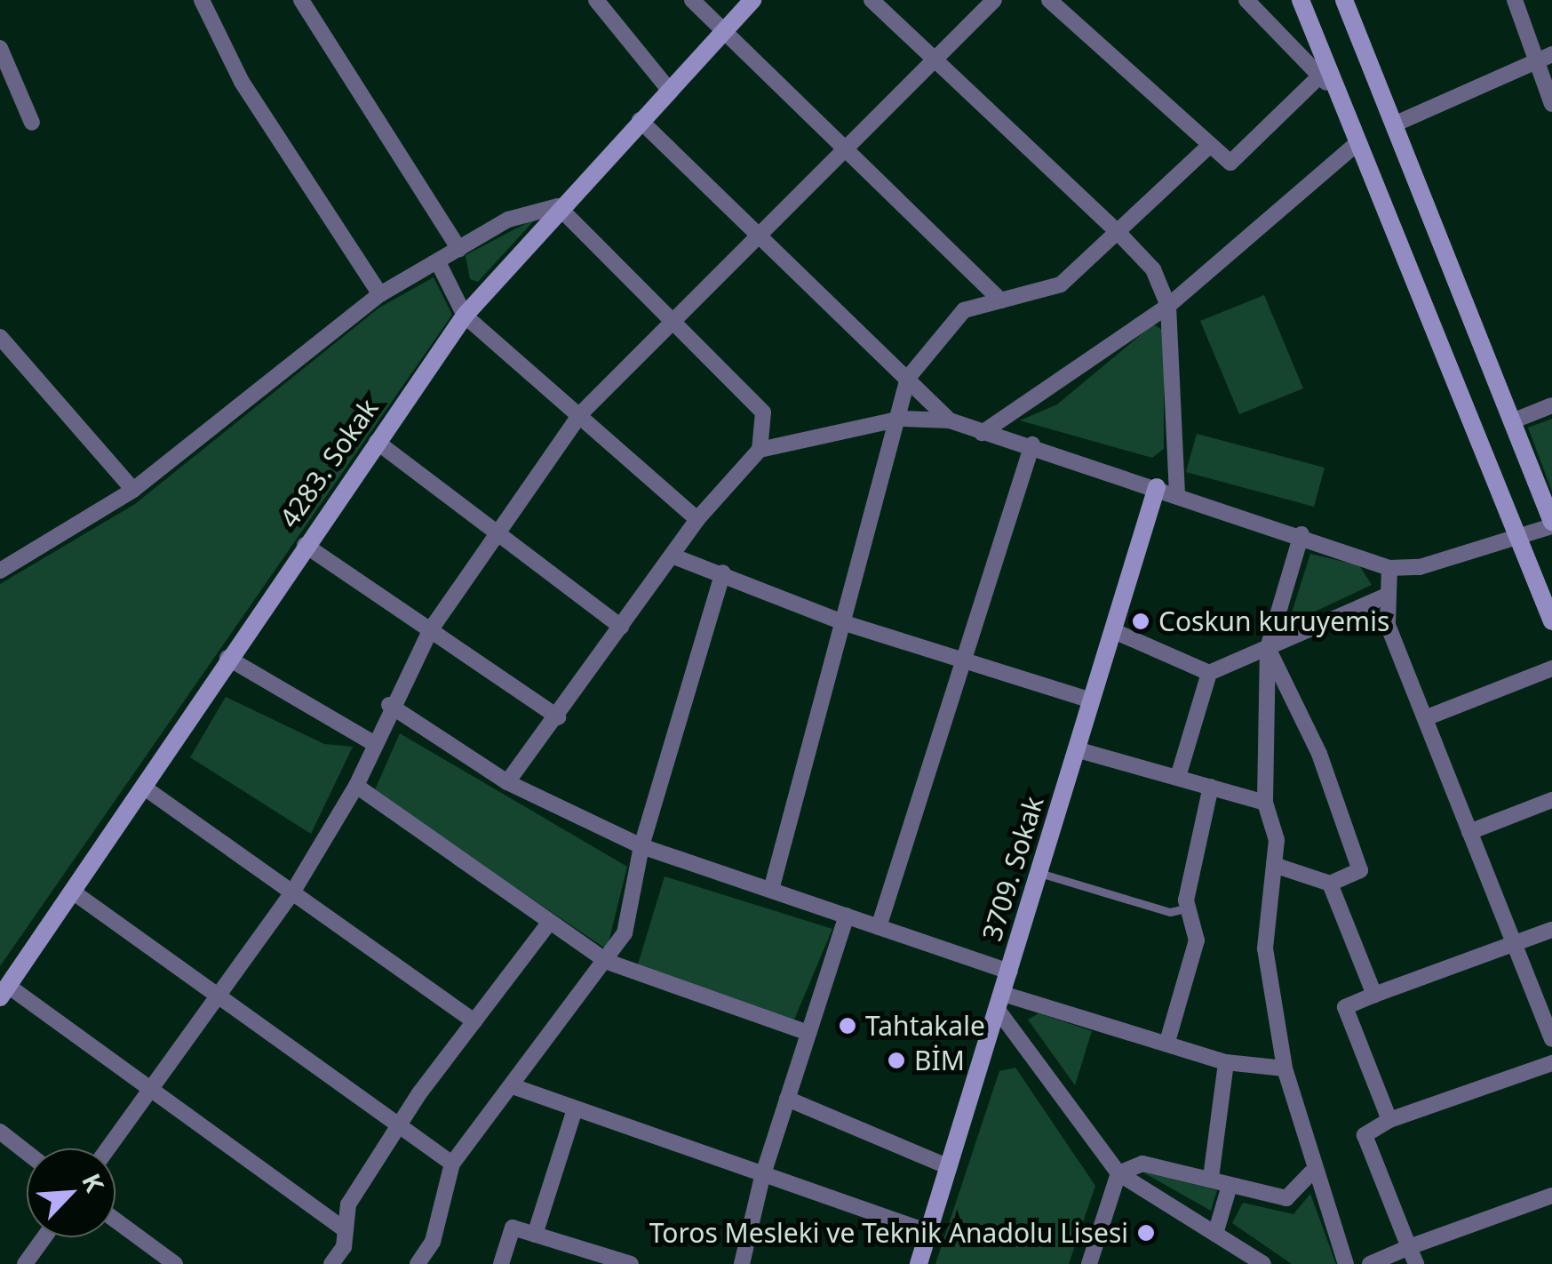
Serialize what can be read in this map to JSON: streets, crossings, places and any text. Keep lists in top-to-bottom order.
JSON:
{
  "streets": {
    "street": ["4283. Sokak", "3709. Sokak"]
  },
  "places": [
    "Coskun kuruyemis",
    "Tahtakale",
    "BİM",
    "Toros Mesleki ve Teknik Anadolu Lisesi"
  ],
  "north": "top right"
}
